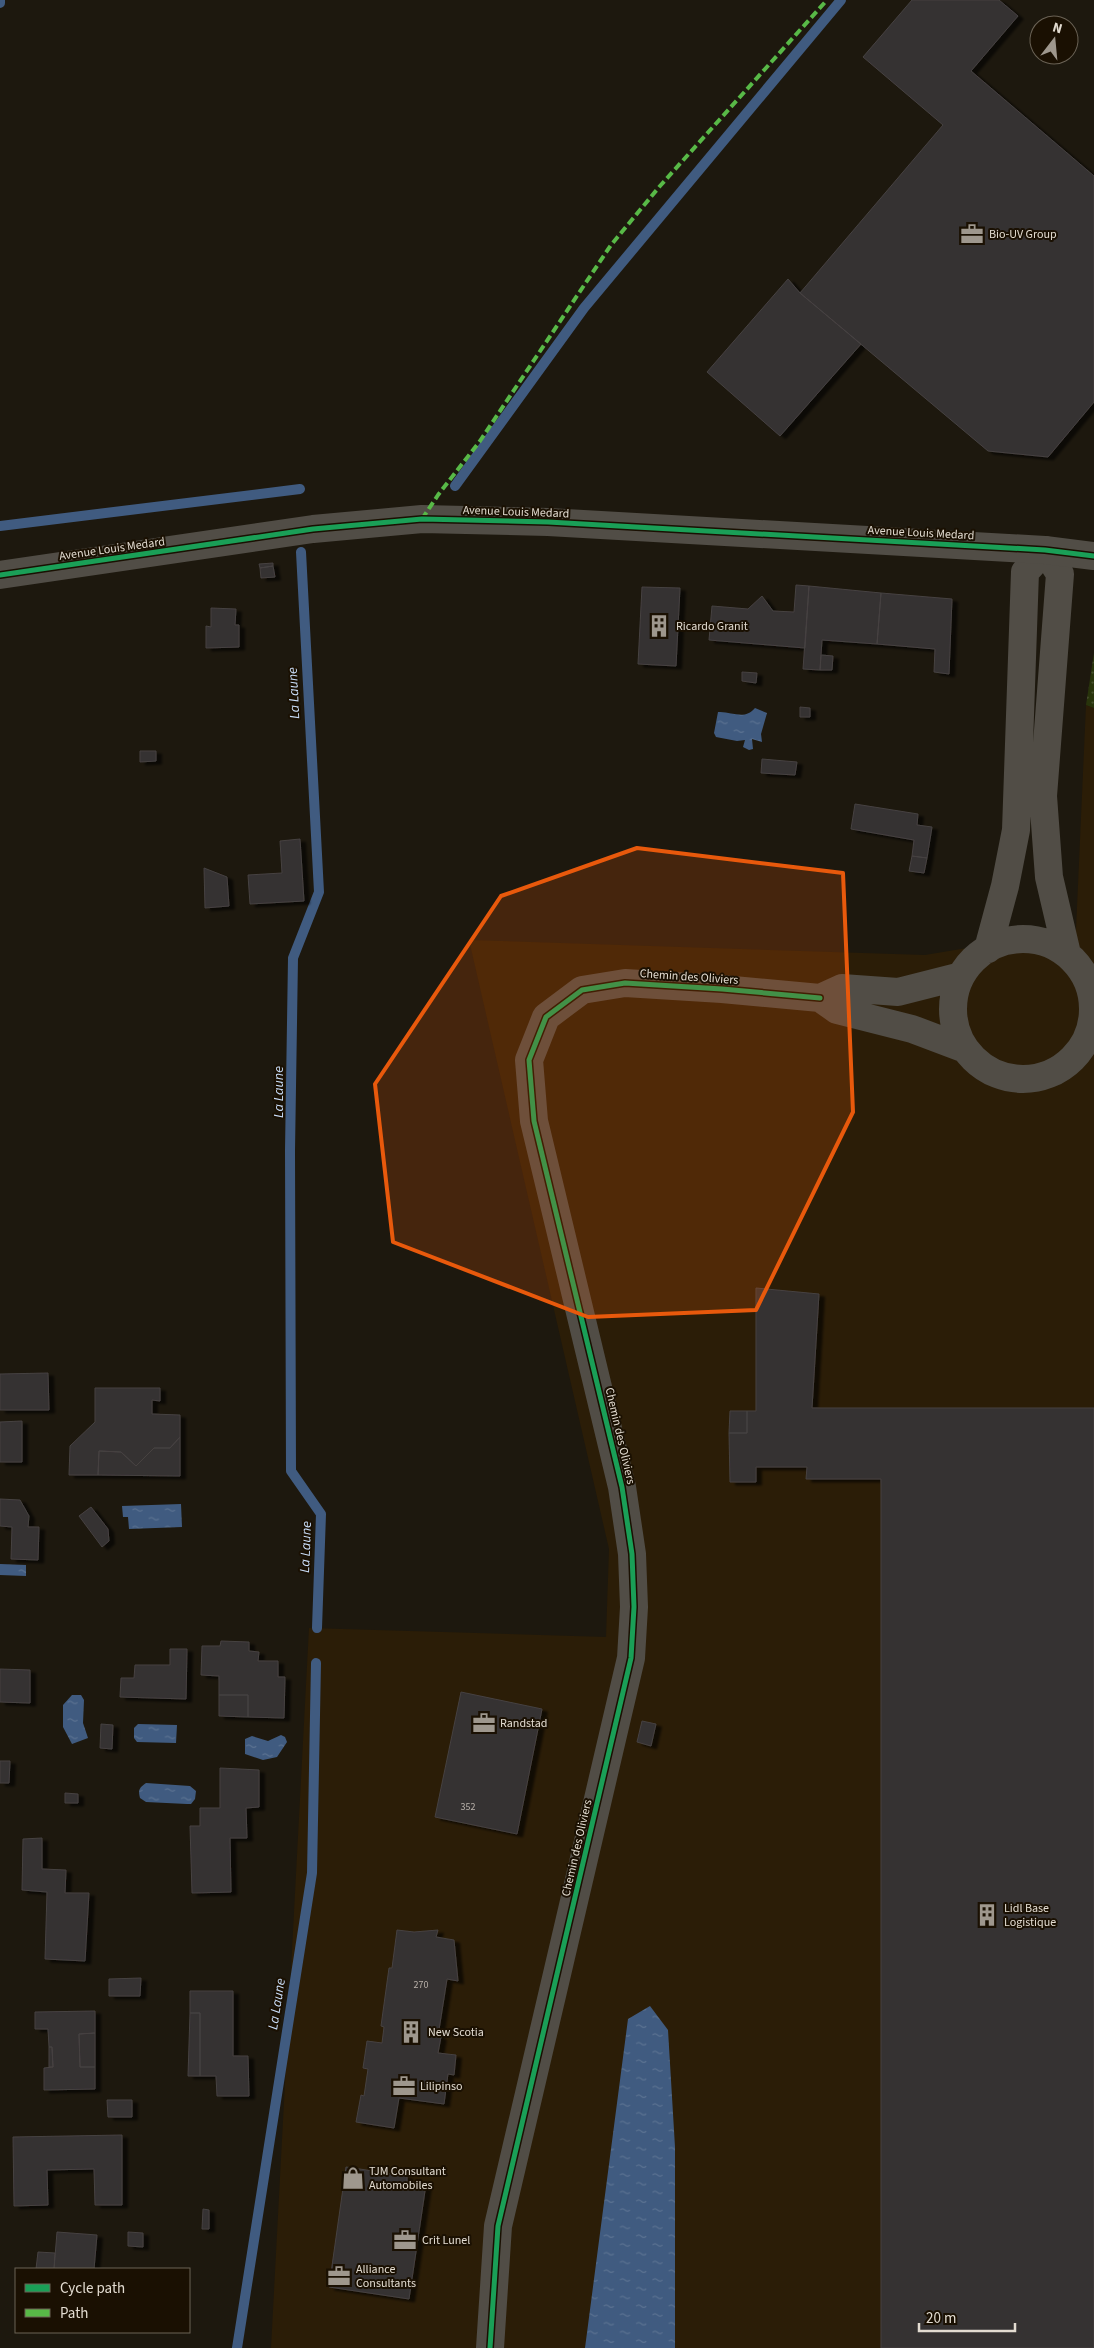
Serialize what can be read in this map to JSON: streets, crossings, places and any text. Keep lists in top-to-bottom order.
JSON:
{
  "streets": {
    "street": ["Avenue Louis Medard", "Chemin des Oliviers"]
  },
  "water": ["La Laune"],
  "places": {
    "office": [
      "Bio-UV Group",
      "Randstad",
      "Lilipinso",
      "Crit Lunel",
      "Alliance Consultants"
    ],
    "building": ["Ricardo Granit", "Lidl Base Logistique", "New Scotia"],
    "shop": ["TJM Consultant Automobiles"]
  },
  "house_numbers": ["352", "270"],
  "legend": ["Cycle path", "Path"],
  "scale_bar": "20 m",
  "north": "top"
}
